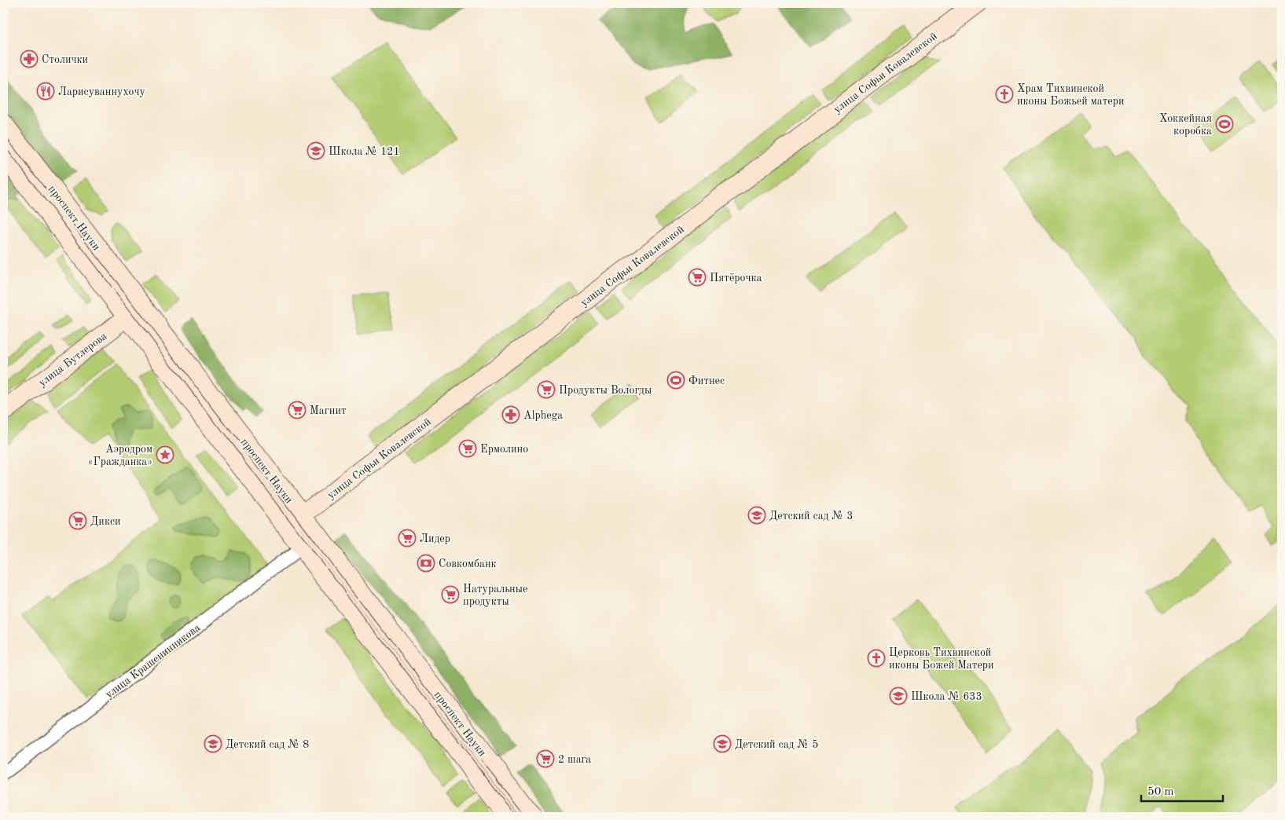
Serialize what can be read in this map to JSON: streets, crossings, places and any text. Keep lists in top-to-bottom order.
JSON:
{
  "streets": {
    "main road": ["улица Софьи Ковалевской", "проспект Науки", "улица Бутлерова"],
    "street": ["улица Крашенинникова"]
  },
  "crossings": [
    ["улица Софьи Ковалевской", "проспект Науки"],
    ["проспект Науки", "улица Бутлерова"],
    ["проспект Науки", "улица Крашенинникова"]
  ],
  "places": {
    "pharmacy": ["Столички", "Alphega"],
    "restaurant": ["Ларисуваннухочу"],
    "church": ["Храм Тихвинской иконы Божьей матери", "Церковь Тихвинской иконы Божей Матери"],
    "sports": ["Хоккейная коробка", "Фитнес"],
    "school or university": [
      "Школа № 121",
      "Детский сад № 3",
      "Школа № 633",
      "Детский сад № 8",
      "Детский сад № 5"
    ],
    "supermarket": [
      "Пятёрочка",
      "Продукты Вологды",
      "Магнит",
      "Ермолино",
      "Дикси",
      "Лидер",
      "Натуральные продукты",
      "2 шага"
    ],
    "place": ["Аэродром «Гражданка»"],
    "bank": ["Совкомбанк"]
  },
  "scale_bar": "50 m"
}
